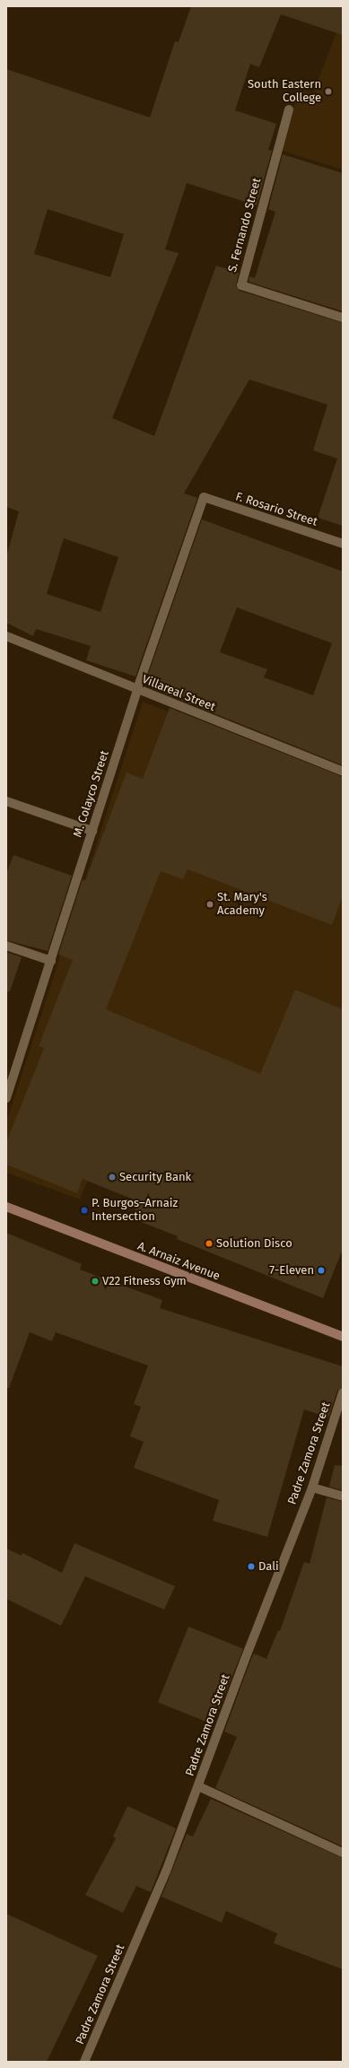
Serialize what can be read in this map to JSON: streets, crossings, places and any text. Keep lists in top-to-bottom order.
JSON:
{
  "streets": {
    "main road": ["A. Arnaiz Avenue"],
    "street": [
      "S. Fernando Street",
      "F. Rosario Street",
      "Villareal Street",
      "M. Colayco Street",
      "Padre Zamora Street"
    ]
  },
  "crossings": [
    ["F. Rosario Street", "M. Colayco Street"],
    ["Villareal Street", "M. Colayco Street"]
  ],
  "places": [
    "South Eastern College",
    "St. Mary's Academy",
    "Security Bank",
    "P. Burgos–Arnaiz Intersection",
    "Solution Disco",
    "7-Eleven",
    "V22 Fitness Gym",
    "Dali"
  ]
}
